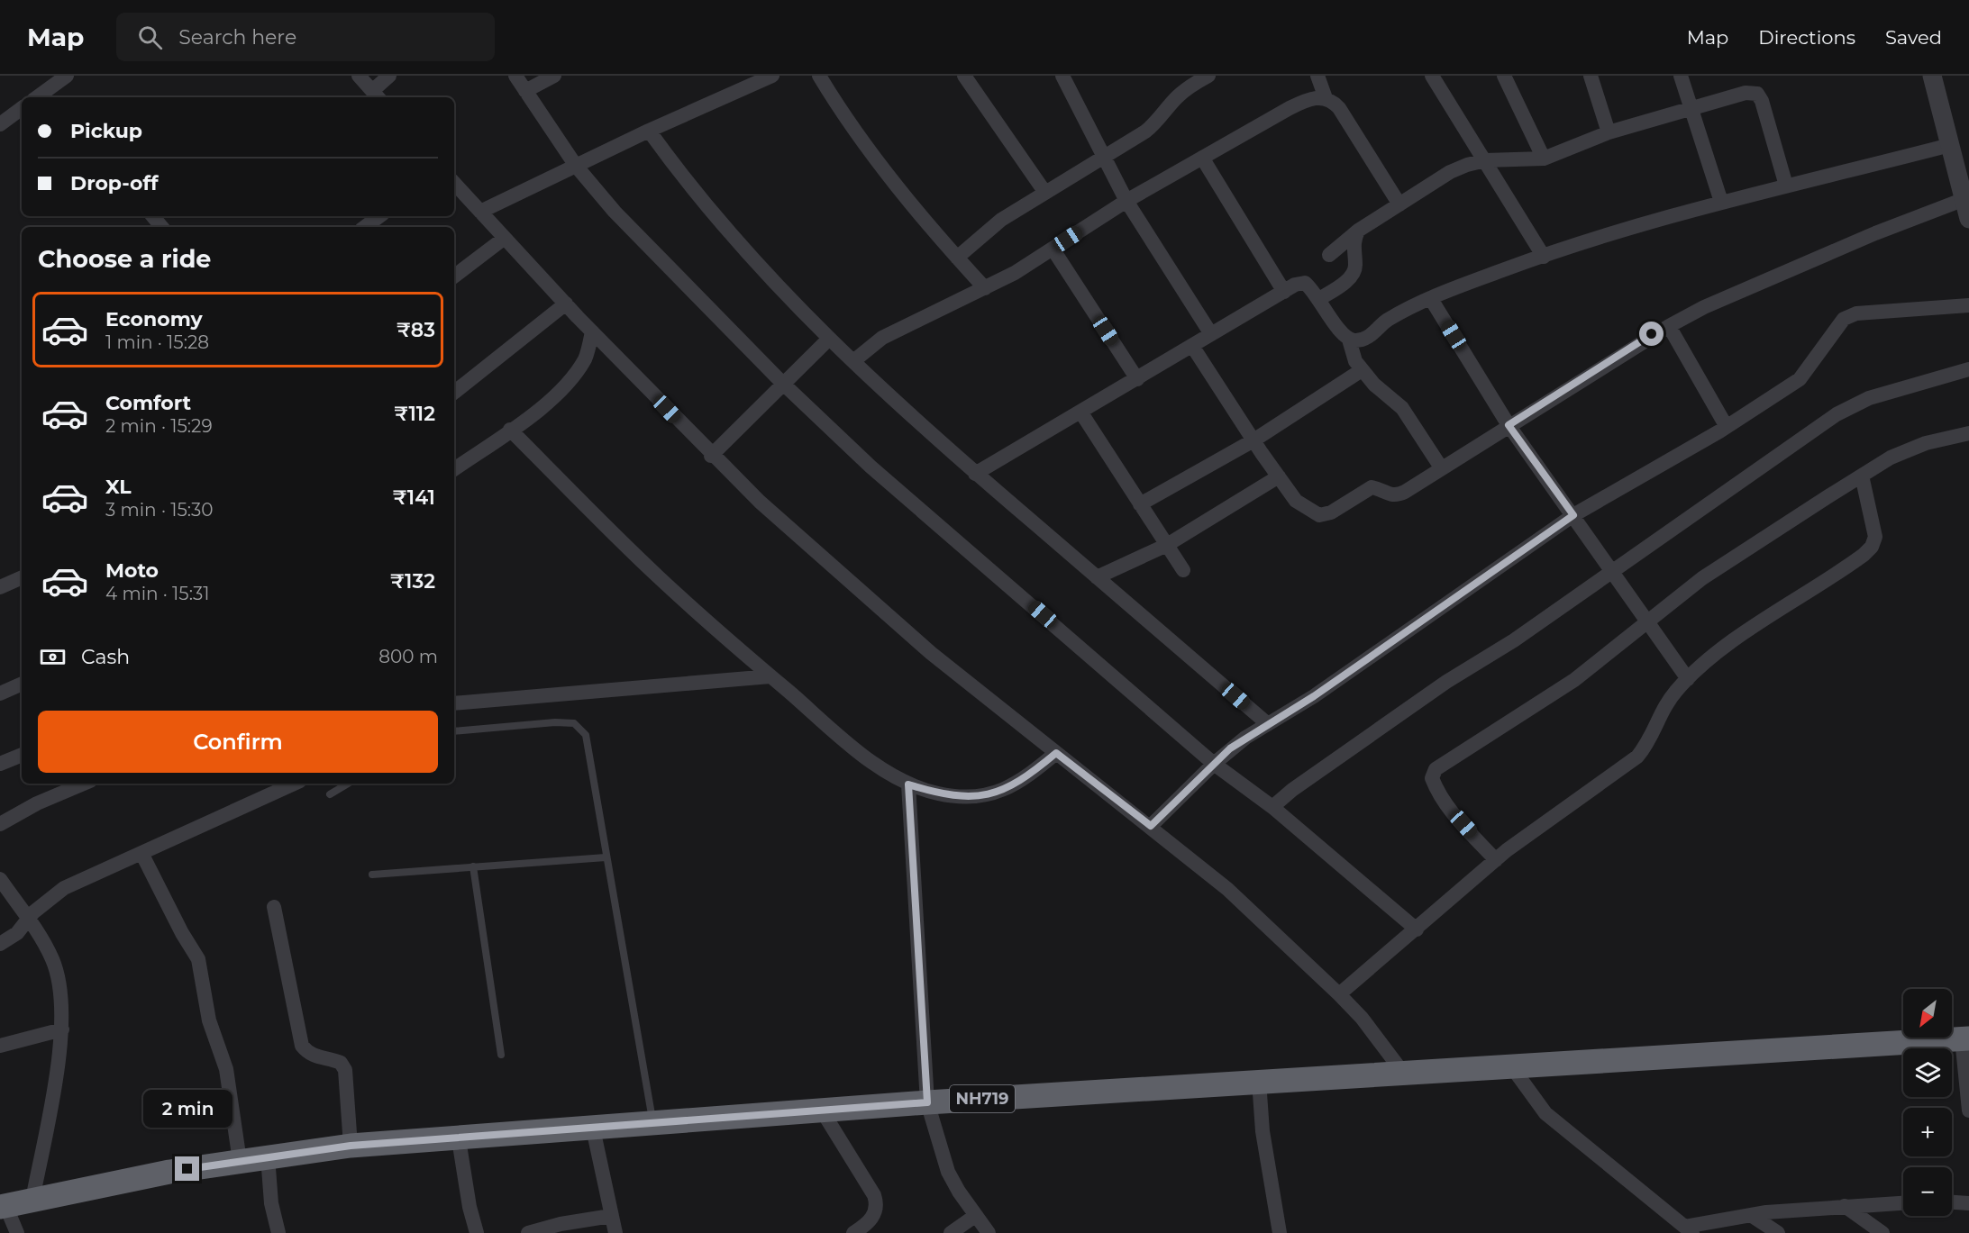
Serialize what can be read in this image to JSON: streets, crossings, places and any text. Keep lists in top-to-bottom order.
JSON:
{
  "streets": {
    "highway": ["NH719"]
  },
  "north": "bottom left",
  "page": {
    "header": "Map",
    "search": "Search here",
    "nav": ["Map", "Directions", "Saved"],
    "banner": ["Pickup", "Drop-off"],
    "heading": "Choose a ride",
    "list": [
      {
        "name": "Economy",
        "note": "1 min · 15:28",
        "value": "₹83"
      },
      {
        "name": "Comfort",
        "note": "2 min · 15:29",
        "value": "₹112"
      },
      {
        "name": "XL",
        "note": "3 min · 15:30",
        "value": "₹141"
      },
      {
        "name": "Moto",
        "note": "4 min · 15:31",
        "value": "₹132"
      }
    ],
    "pay": ["Cash", "800 m"],
    "buttons": "Confirm",
    "map_buttons": ["+", "−"],
    "bubble": "2 min"
  }
}
